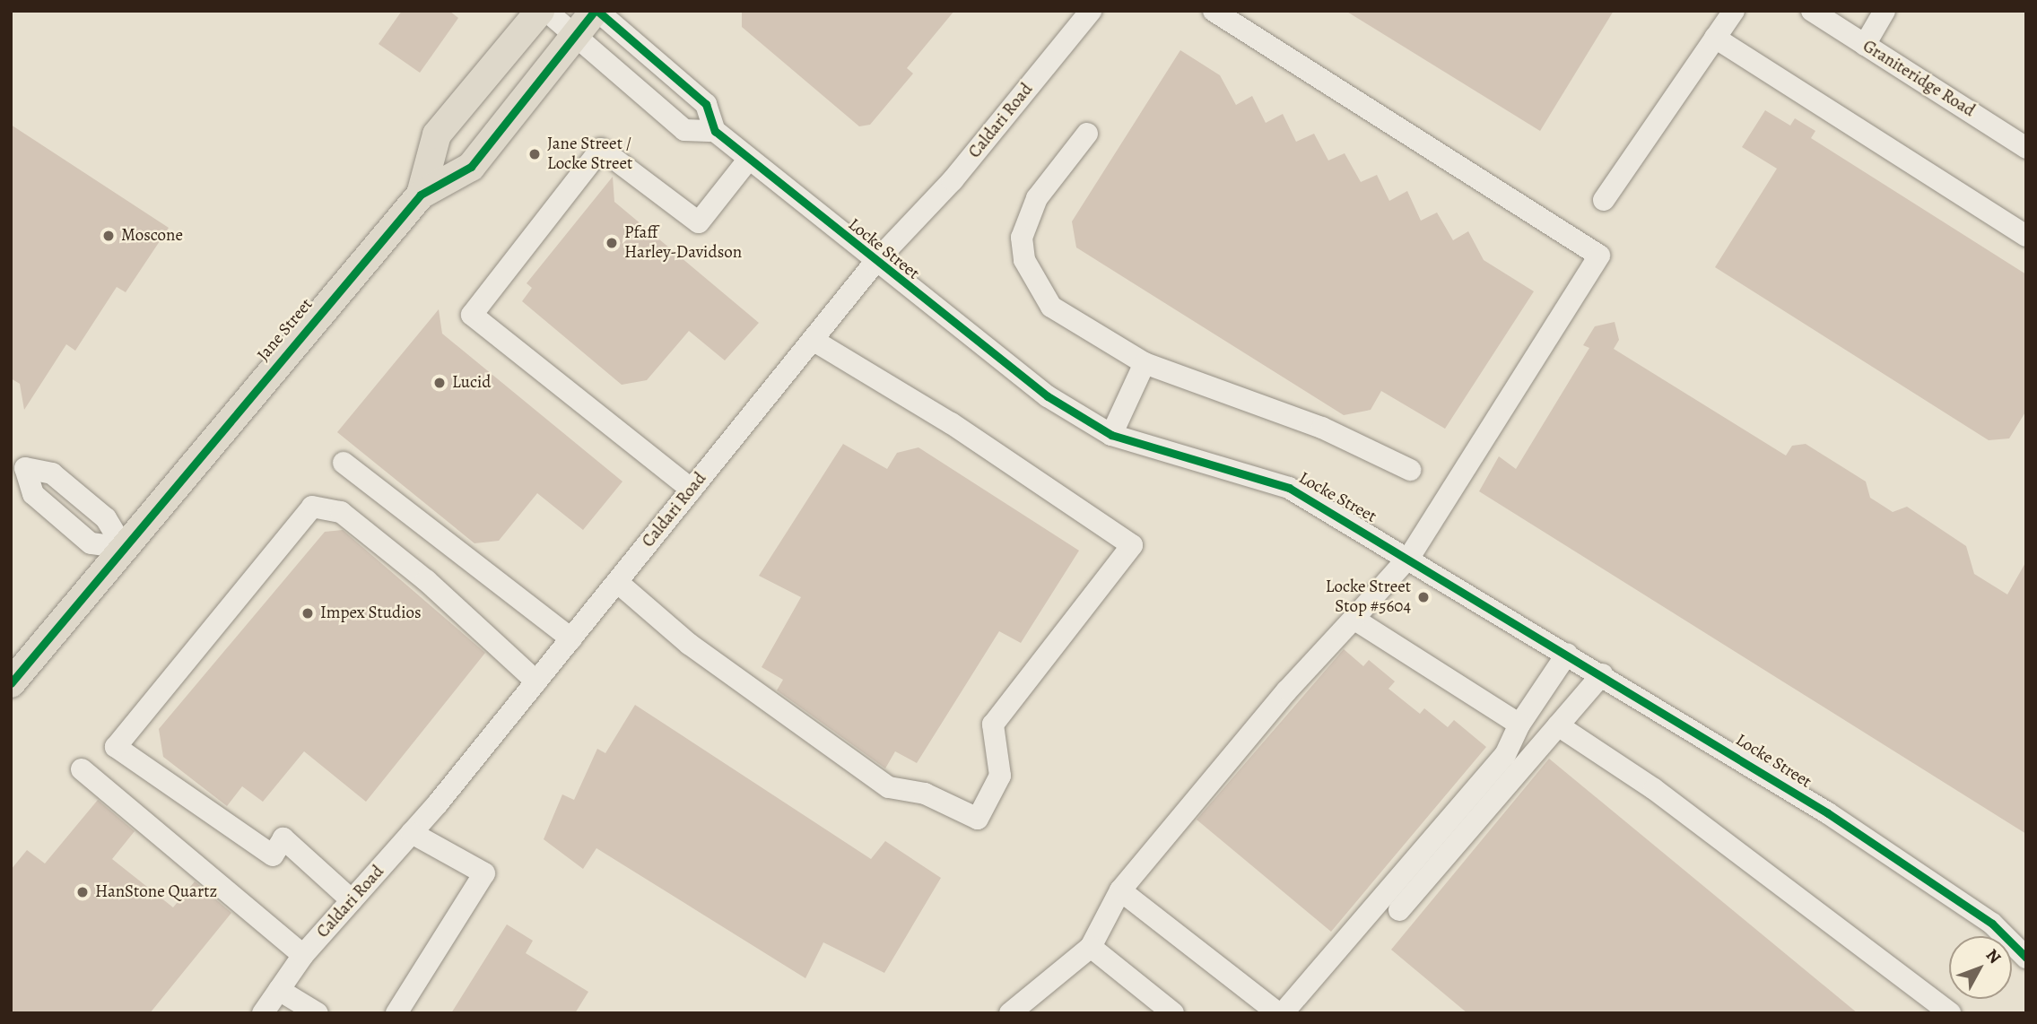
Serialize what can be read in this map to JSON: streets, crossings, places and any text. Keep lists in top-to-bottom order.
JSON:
{
  "streets": {
    "main road": ["Jane Street"],
    "street": ["Graniteridge Road", "Caldari Road", "Locke Street"]
  },
  "crossings": [
    ["Caldari Road", "Locke Street"],
    ["Locke Street", "Jane Street"]
  ],
  "places": [
    "Jane Street / Locke Street",
    "Moscone",
    "Pfaff Harley-Davidson",
    "Lucid",
    "Locke Street Stop #5604",
    "Impex Studios",
    "HanStone Quartz"
  ],
  "north": "top right"
}
